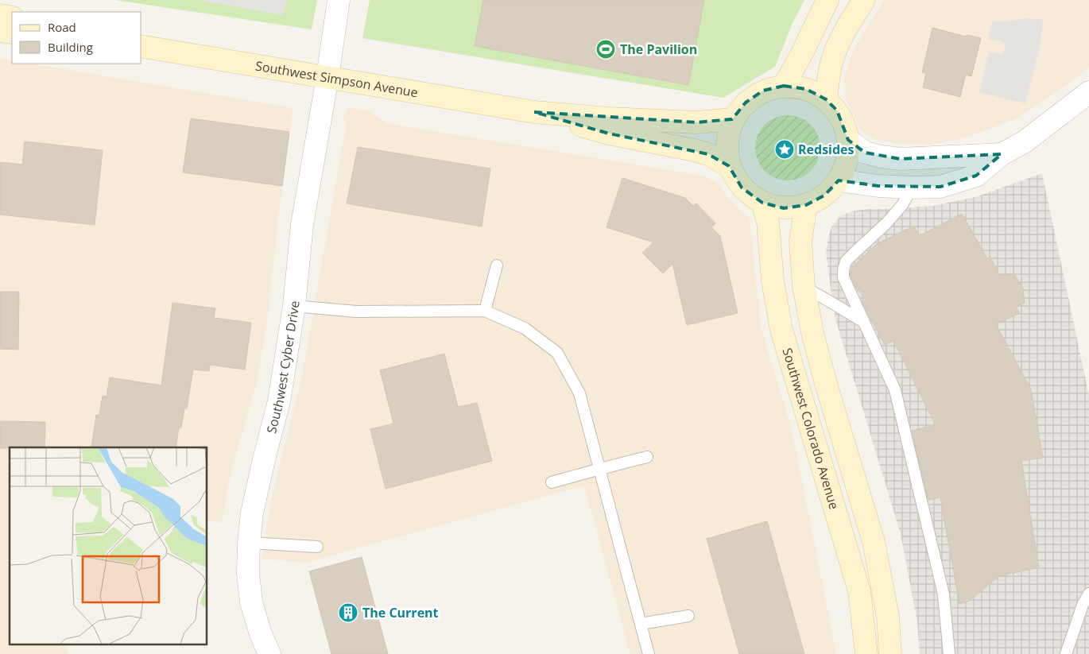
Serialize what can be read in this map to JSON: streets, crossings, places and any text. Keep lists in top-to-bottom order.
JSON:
{
  "streets": {
    "main road": ["Southwest Simpson Avenue", "Southwest Colorado Avenue"],
    "street": ["Southwest Cyber Drive"]
  },
  "crossings": [
    ["Southwest Simpson Avenue", "Southwest Cyber Drive"],
    ["Southwest Simpson Avenue", "Southwest Colorado Avenue"]
  ],
  "places": {
    "sports": ["The Pavilion"],
    "place": ["Redsides"],
    "building": ["The Current"]
  },
  "legend": ["Road", "Building"]
}
